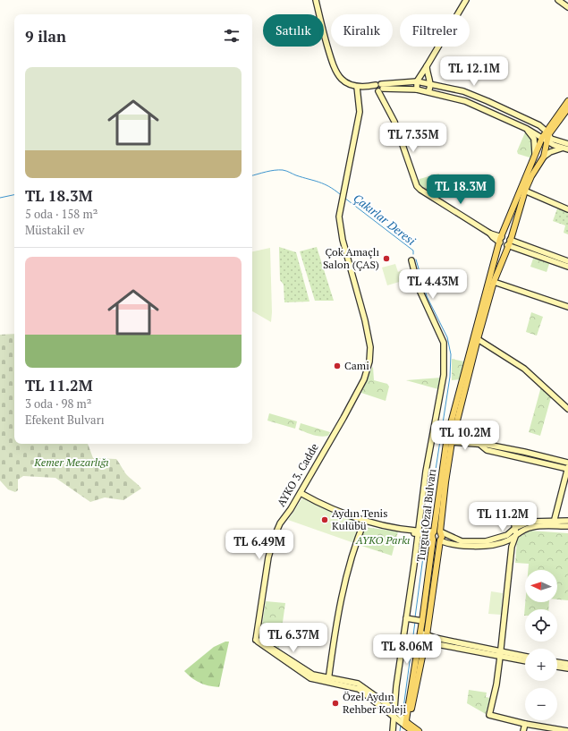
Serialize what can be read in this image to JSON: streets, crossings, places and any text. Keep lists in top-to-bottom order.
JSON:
{
  "streets": {
    "main road": ["Turgut Ozal Bulvarı"],
    "street": ["AYKO 3. Cadde"]
  },
  "water": ["Çakırlar Deresi"],
  "parks": ["Kemer Mezarlığı", "AYKO Parkı"],
  "places": [
    "Çok Amaçlı Salon (ÇAS)",
    "Cami",
    "Aydın Tenis Kulübü",
    "Özel Aydın Rehber Koleji"
  ],
  "north": "left",
  "page": {
    "chip": ["Satılık", "Kiralık", "Filtreler"],
    "heading": "9 ilan",
    "price": [
      "TL 12.1M",
      "TL 7.35M",
      "TL 18.3M",
      "TL 4.43M",
      "TL 10.2M",
      "TL 11.2M",
      "TL 6.49M",
      "TL 6.37M",
      "TL 8.06M"
    ],
    "list": [
      {
        "name": "TL 18.3M",
        "note": "5 oda · 158 m² · Müstakil ev"
      },
      {
        "name": "TL 11.2M",
        "note": "3 oda · 98 m² · Efekent Bulvarı"
      }
    ],
    "map_buttons": ["+", "−"]
  }
}
